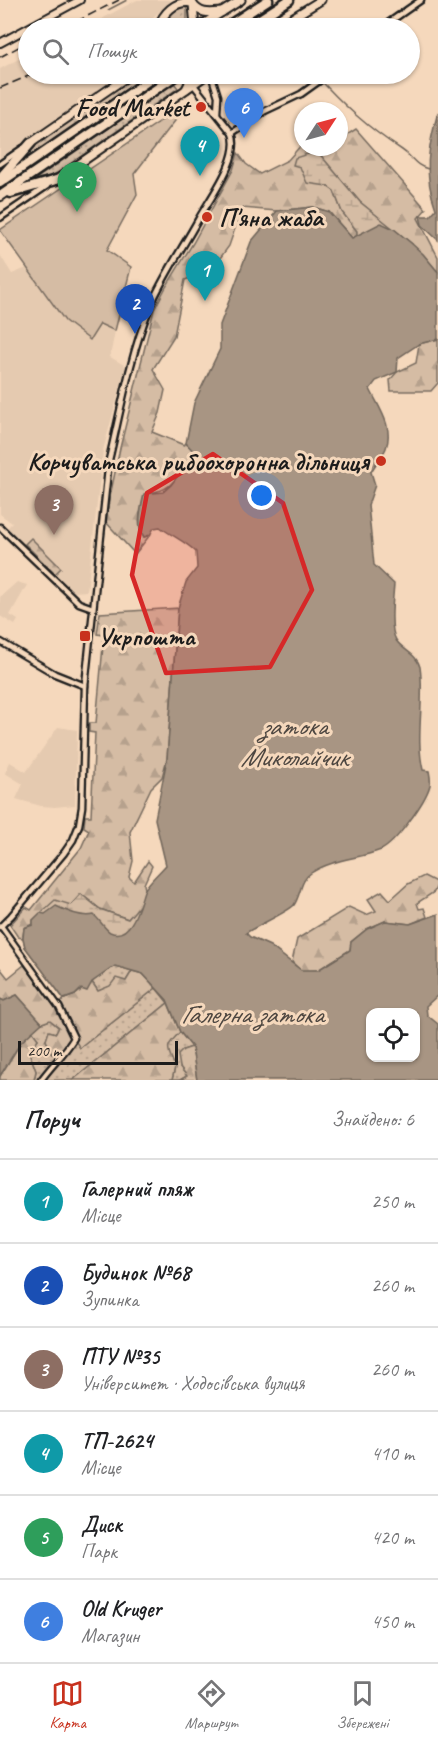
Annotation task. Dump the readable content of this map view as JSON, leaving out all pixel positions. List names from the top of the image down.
{
  "water": ["затока Миколайчик", "Галерна затока"],
  "places": {
    "other": ["Food Market", "П'яна жаба", "Корчуватська рибоохоронна дільниця"],
    "transit": ["Укрпошта"]
  },
  "scale_bar": "200 m",
  "north": "top right",
  "page": {
    "search": "Пошук",
    "pins": [
      "6",
      "4",
      "5",
      "1",
      "2",
      "3"
    ],
    "scale": "200 m",
    "heading": ["Поруч", "Знайдено: 6"],
    "list": [
      {
        "mark": "1",
        "name": "Галерний пляж",
        "note": "Місце",
        "value": "250 m"
      },
      {
        "mark": "2",
        "name": "Будинок №68",
        "note": "Зупинка",
        "value": "260 m"
      },
      {
        "mark": "3",
        "name": "ПТУ №35",
        "note": "Університет · Ходосівська вулиця",
        "value": "260 m"
      },
      {
        "mark": "4",
        "name": "ТП-2624",
        "note": "Місце",
        "value": "410 m"
      },
      {
        "mark": "5",
        "name": "Диск",
        "note": "Парк",
        "value": "420 m"
      },
      {
        "mark": "6",
        "name": "Old Kruger",
        "note": "Магазин",
        "value": "450 m"
      }
    ],
    "nav": ["Карта", "Маршрут", "Збережені"]
  }
}
